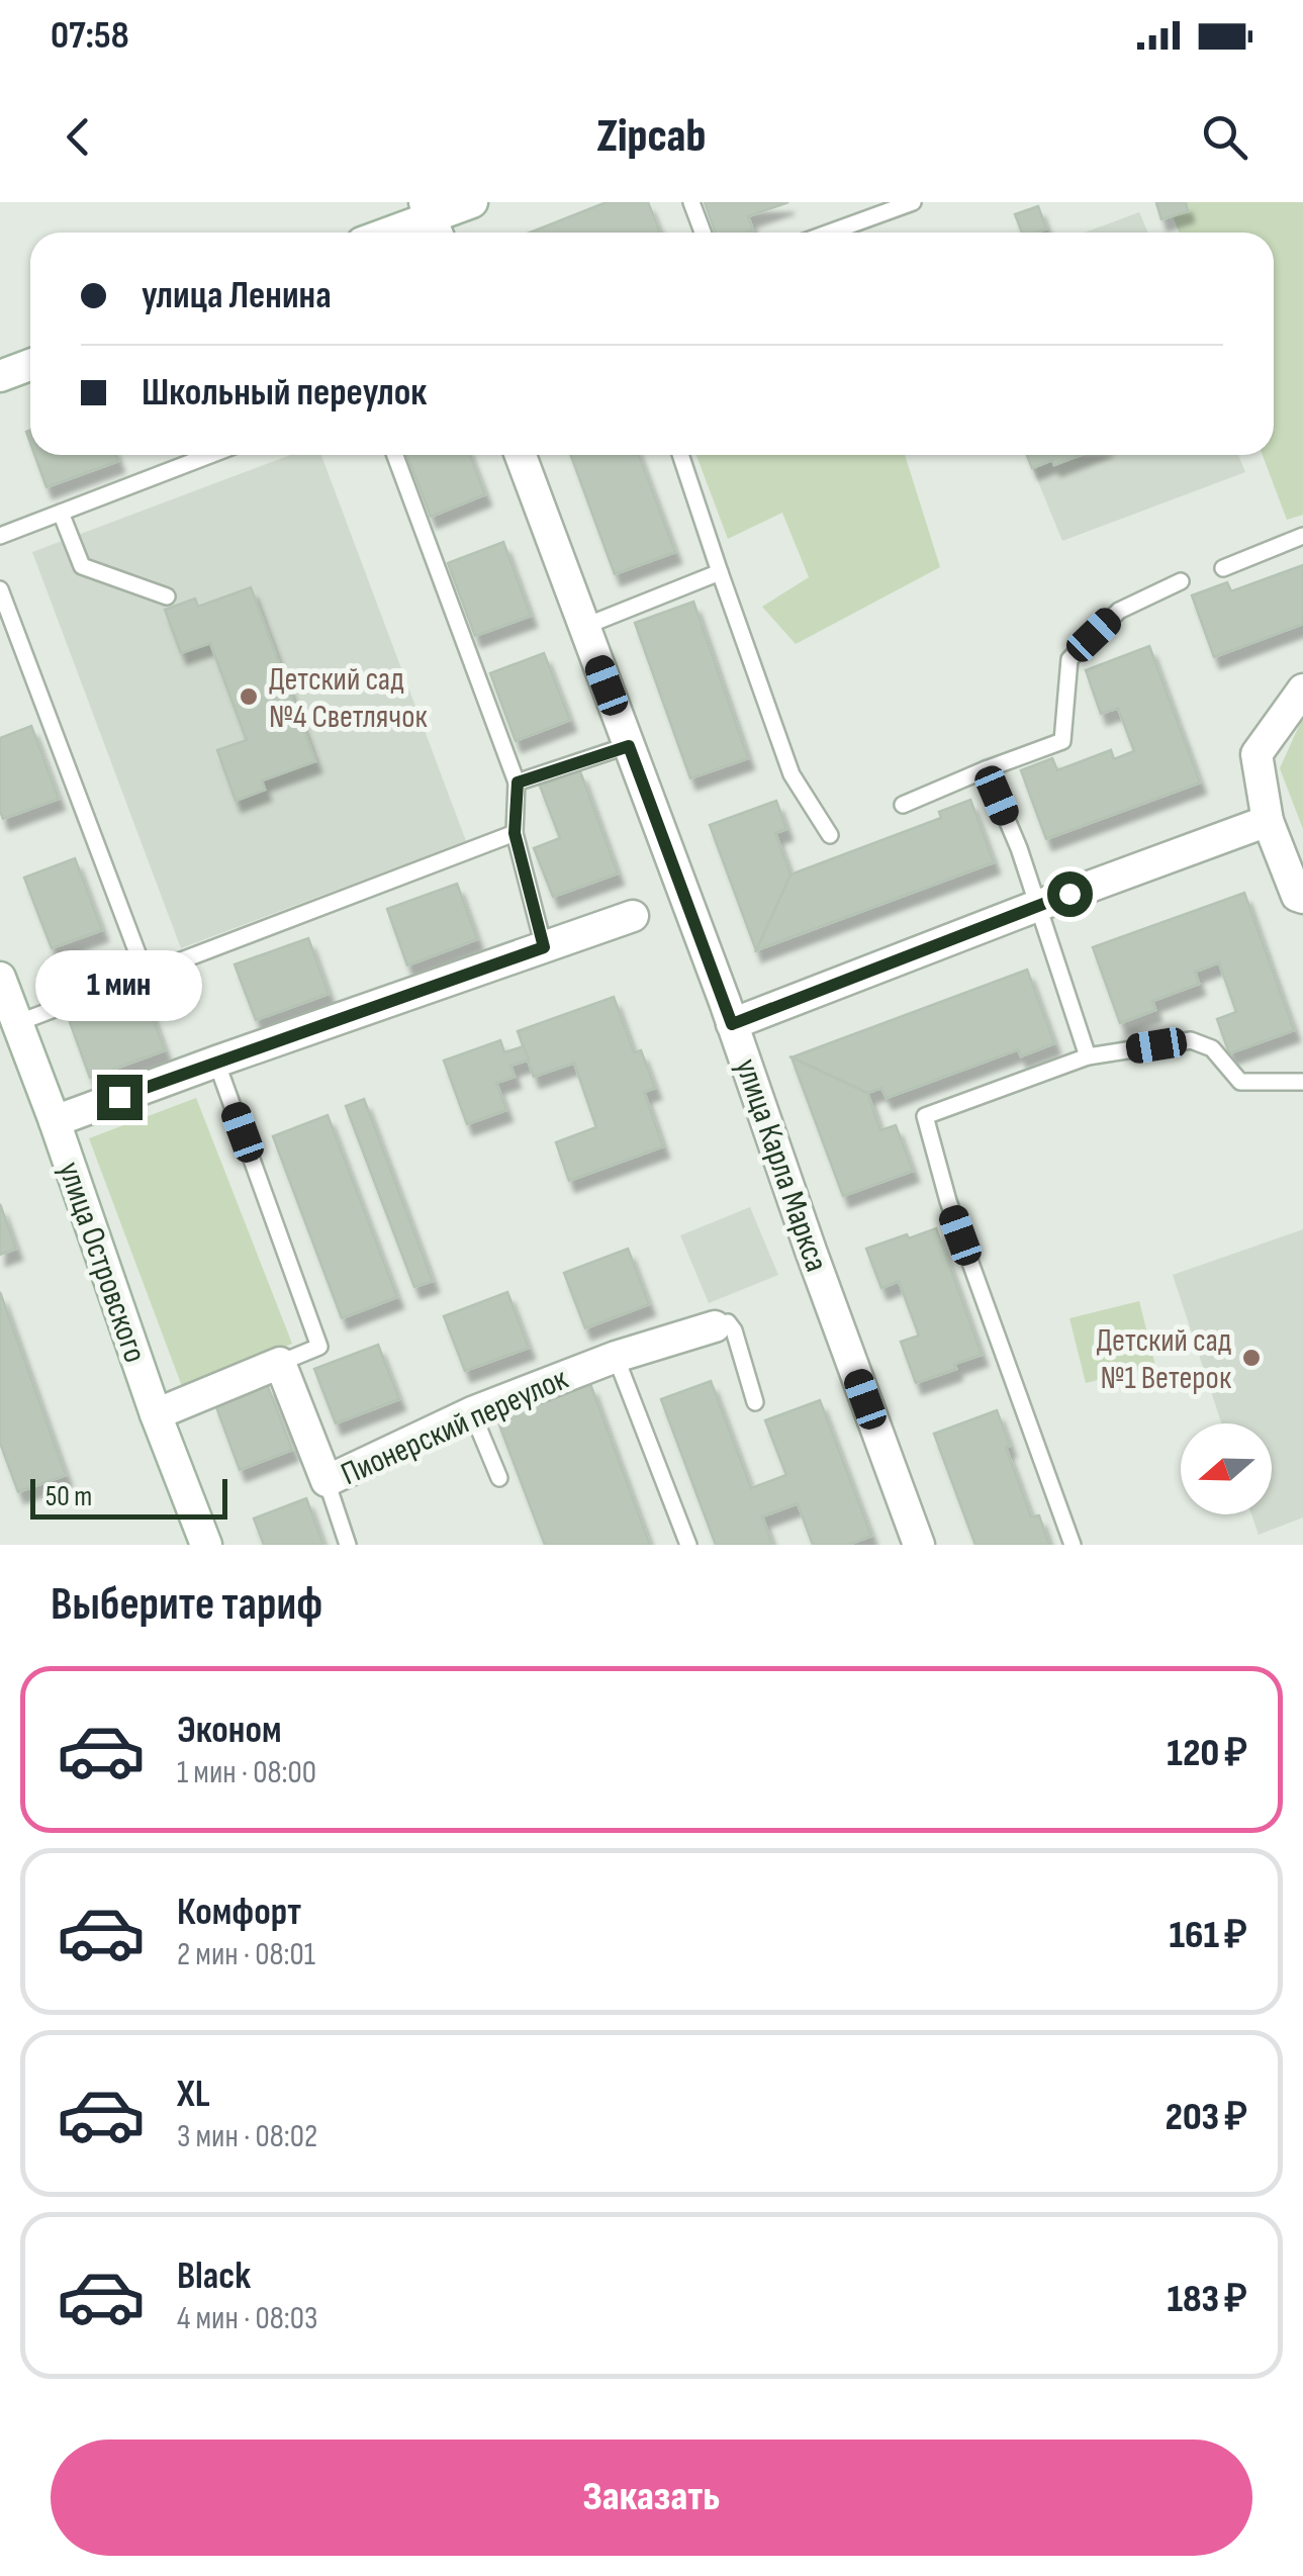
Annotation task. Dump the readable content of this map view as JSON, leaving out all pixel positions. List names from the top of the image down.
{
  "streets": {
    "street": ["улица Карла Маркса", "улица Островского", "Пионерский переулок"]
  },
  "places": ["Детский сад №4 Светлячок", "Детский сад №1 Ветерок"],
  "scale_bar": "50 m",
  "north": "left",
  "page": {
    "status": "07:58",
    "header": "Zipcab",
    "banner": ["улица Ленина", "Школьный переулок"],
    "bubble": "1 мин",
    "scale": "50 m",
    "heading": "Выберите тариф",
    "list": [
      {
        "name": "Эконом",
        "note": "1 мин · 08:00",
        "value": "120 ₽"
      },
      {
        "name": "Комфорт",
        "note": "2 мин · 08:01",
        "value": "161 ₽"
      },
      {
        "name": "XL",
        "note": "3 мин · 08:02",
        "value": "203 ₽"
      },
      {
        "name": "Black",
        "note": "4 мин · 08:03",
        "value": "183 ₽"
      }
    ],
    "buttons": "Заказать"
  }
}
